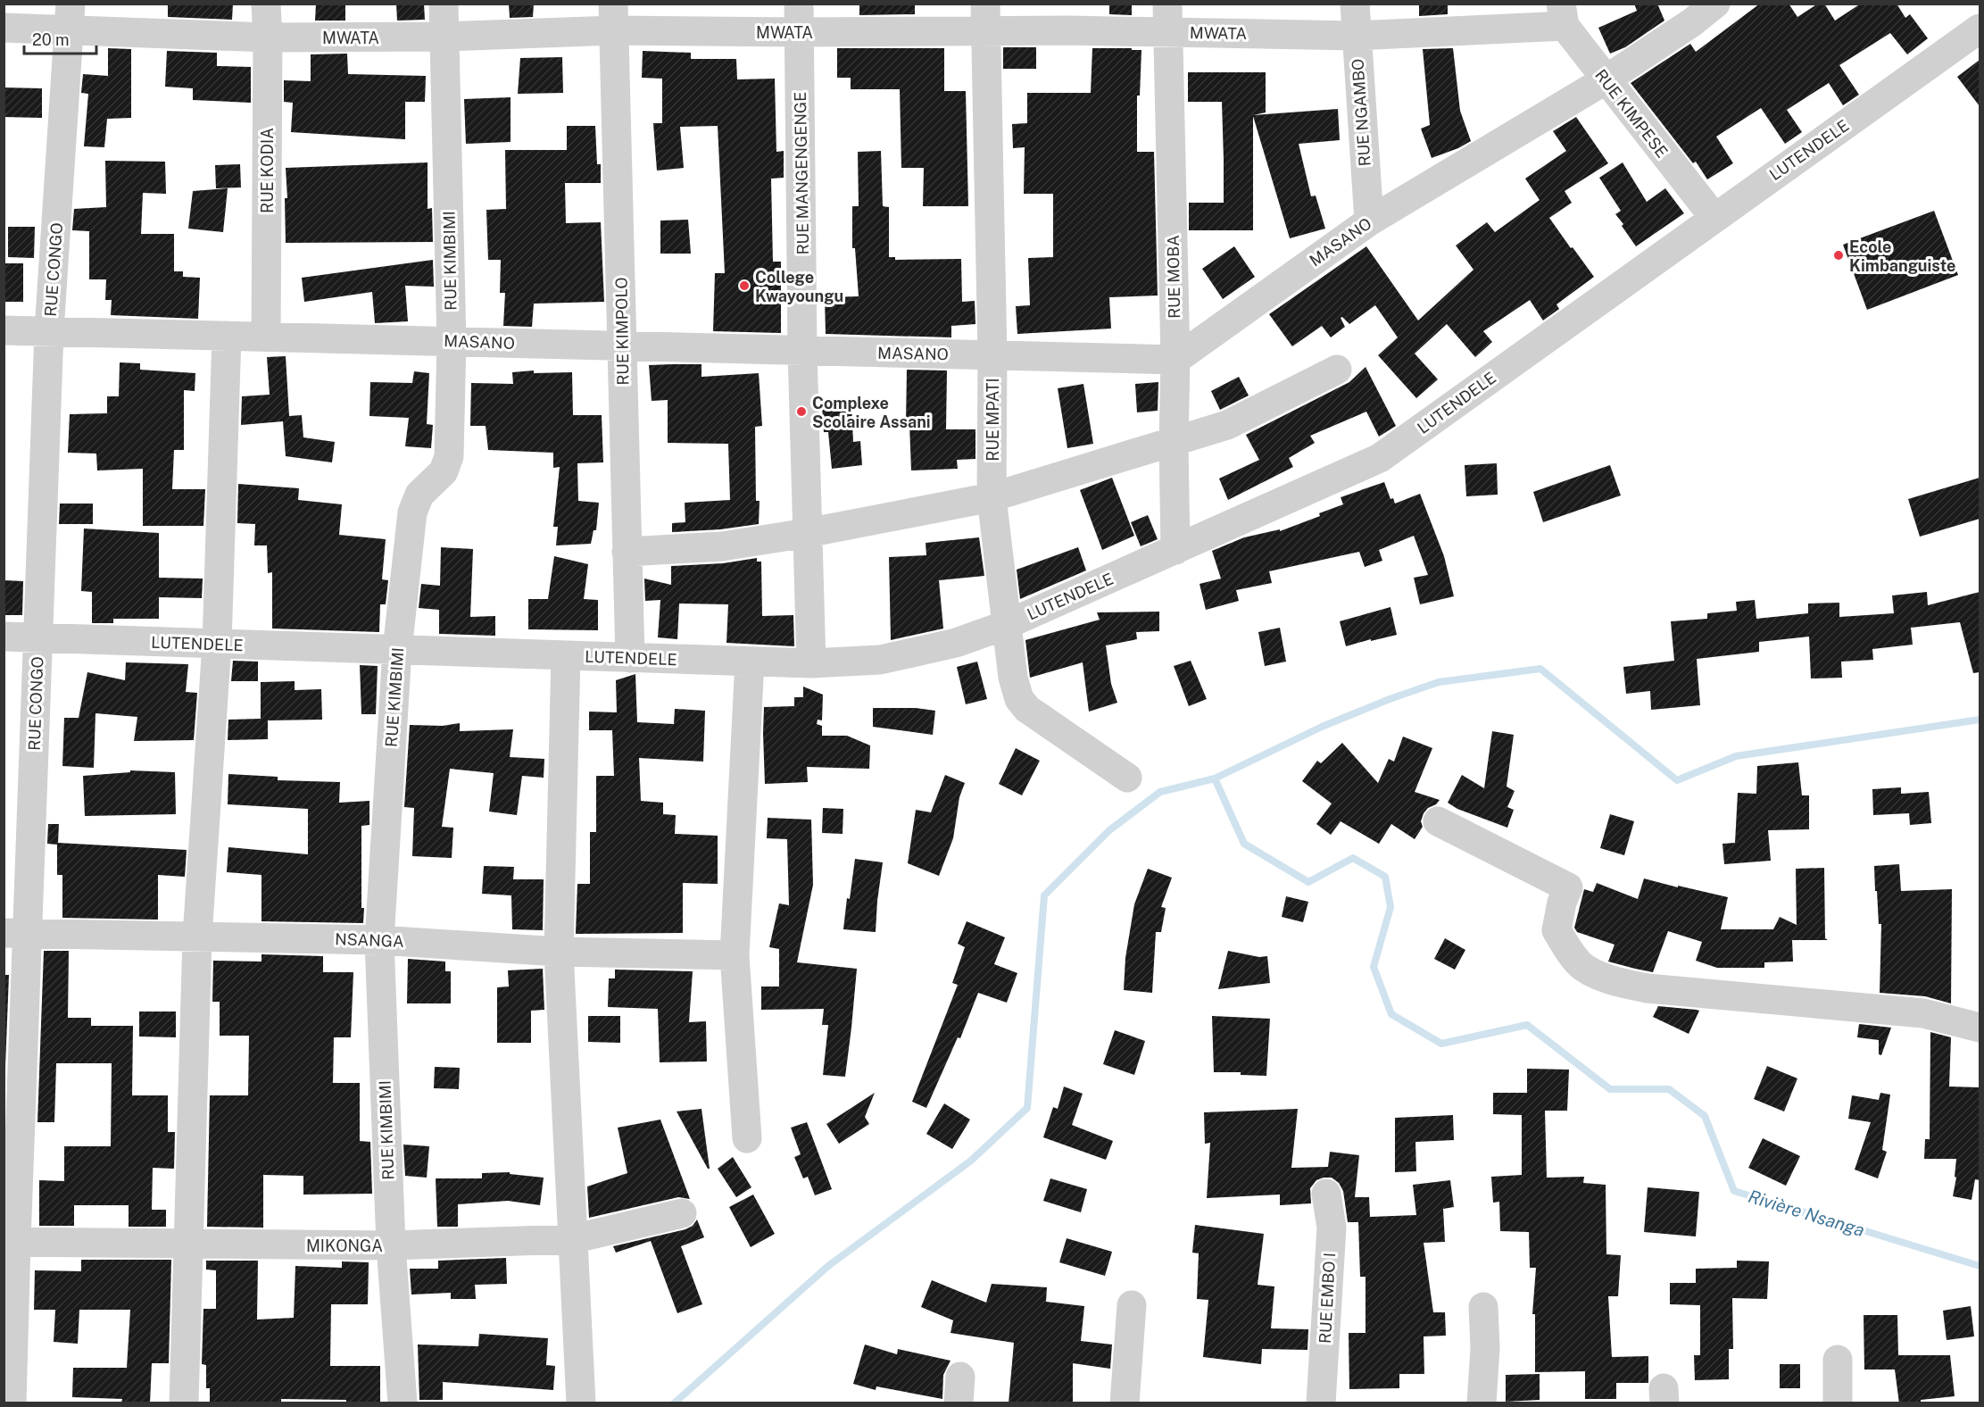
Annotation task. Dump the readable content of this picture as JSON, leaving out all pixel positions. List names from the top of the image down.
{
  "streets": {
    "street": [
      "MWATA",
      "RUE NGAMBO",
      "RUE KIMPESE",
      "LUTENDELE",
      "RUE KODIA",
      "RUE MANGENGENGE",
      "MASANO",
      "RUE KIMBIMI",
      "RUE CONGO",
      "RUE MOBA",
      "RUE KIMPOLO",
      "RUE MPATI",
      "NSANGA",
      "MIKONGA",
      "RUE EMBO I"
    ]
  },
  "crossings": [
    ["MWATA", "RUE NGAMBO"],
    ["MWATA", "RUE KIMPESE"],
    ["MWATA", "RUE KODIA"],
    ["MWATA", "RUE MANGENGENGE"],
    ["MWATA", "RUE KIMBIMI"],
    ["MWATA", "RUE CONGO"],
    ["MWATA", "RUE MOBA"],
    ["MWATA", "RUE KIMPOLO"],
    ["MWATA", "RUE MPATI"],
    ["RUE NGAMBO", "MASANO"],
    ["RUE KIMPESE", "LUTENDELE"],
    ["RUE KIMPESE", "MASANO"],
    ["LUTENDELE", "RUE MANGENGENGE"],
    ["LUTENDELE", "RUE KIMBIMI"],
    ["LUTENDELE", "RUE CONGO"],
    ["LUTENDELE", "RUE MOBA"],
    ["LUTENDELE", "RUE KIMPOLO"],
    ["LUTENDELE", "RUE MPATI"],
    ["RUE KODIA", "MASANO"],
    ["RUE MANGENGENGE", "MASANO"],
    ["MASANO", "RUE KIMBIMI"],
    ["MASANO", "RUE CONGO"],
    ["MASANO", "RUE MOBA"],
    ["MASANO", "RUE KIMPOLO"],
    ["MASANO", "RUE MPATI"],
    ["RUE KIMBIMI", "NSANGA"],
    ["RUE KIMBIMI", "MIKONGA"],
    ["RUE CONGO", "NSANGA"],
    ["RUE CONGO", "MIKONGA"]
  ],
  "water": ["Rivière Nsanga"],
  "places": ["Ecole Kimbanguiste", "College Kwayoungu", "Complexe Scolaire Assani"],
  "scale_bar": "20 m"
}
